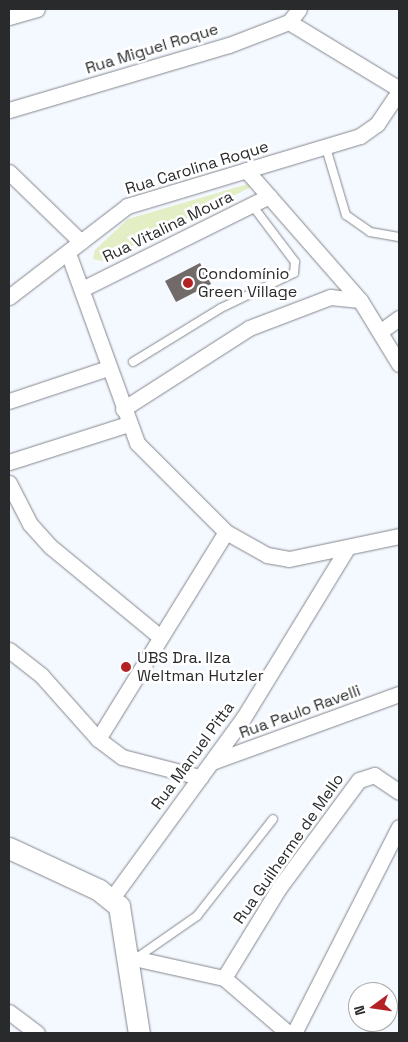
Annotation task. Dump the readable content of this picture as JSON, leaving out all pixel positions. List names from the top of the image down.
{
  "streets": {
    "street": [
      "Rua Miguel Roque",
      "Rua Carolina Roque",
      "Rua Vitalina Moura",
      "Rua Paulo Ravelli",
      "Rua Manuel Pitta",
      "Rua Guilherme de Mello"
    ]
  },
  "crossings": [
    ["Rua Paulo Ravelli", "Rua Manuel Pitta"]
  ],
  "places": ["Condomínio Green Village", "UBS Dra. Ilza Weltman Hutzler"],
  "north": "left"
}
